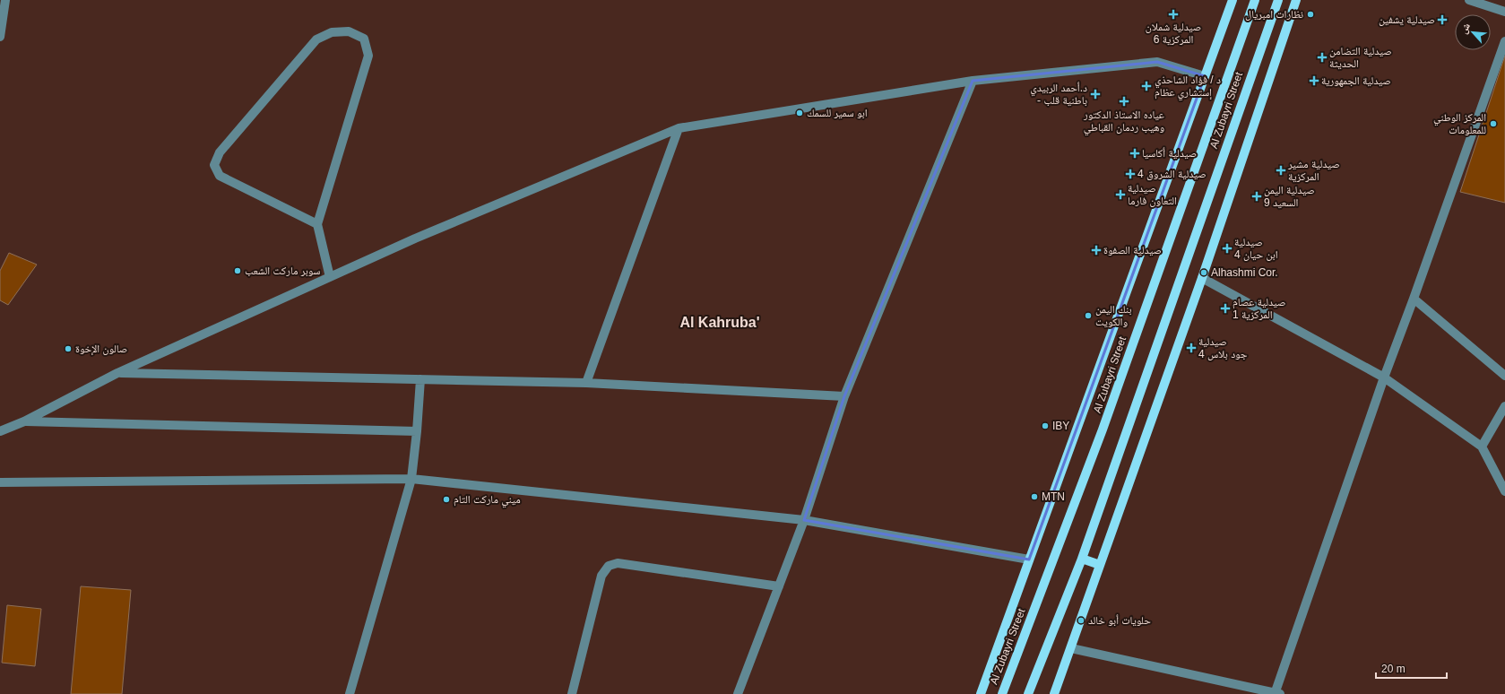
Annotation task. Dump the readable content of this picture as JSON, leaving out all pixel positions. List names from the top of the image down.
{
  "streets": {
    "main road": ["Al Zubayri Street"]
  },
  "districts": ["Al Kahruba'"],
  "places": {
    "health": [
      "صيدلية شملان المركزية 6",
      "صيدلية يشفين",
      "صيدلية التضامن الحديثة",
      "صيدلية الجمهورية",
      "د / فؤاد الشاحذي إستشاري عظام",
      "د.أحمد الربيدي - باطنية قلب",
      "عياده الاستاذ الدكتور وهيب ردمان القباطي",
      "صيدلية أكاسيا",
      "صيدلية مشير المركزية",
      "صيدلية الشروق 4",
      "صيدلية التعاون فارما",
      "صيدلية اليمن السعيد 9",
      "صيدلية ابن حيان 4",
      "صيدلية الصفوة",
      "صيدلية عصام المركزية 1",
      "صيدلية جود بلاس 4"
    ],
    "other": [
      "نظارات امبريال",
      "ابو سمير للسمك",
      "المركز الوطني للمعلومات",
      "سوبر ماركت الشعب",
      "Alhashmi Cor.",
      "بنك اليمن والكويت",
      "صالون الإخوة",
      "IBY",
      "MTN",
      "ميني ماركت التام",
      "حلويات أبو خالد"
    ]
  },
  "scale_bar": "20 m",
  "north": "top left"
}
